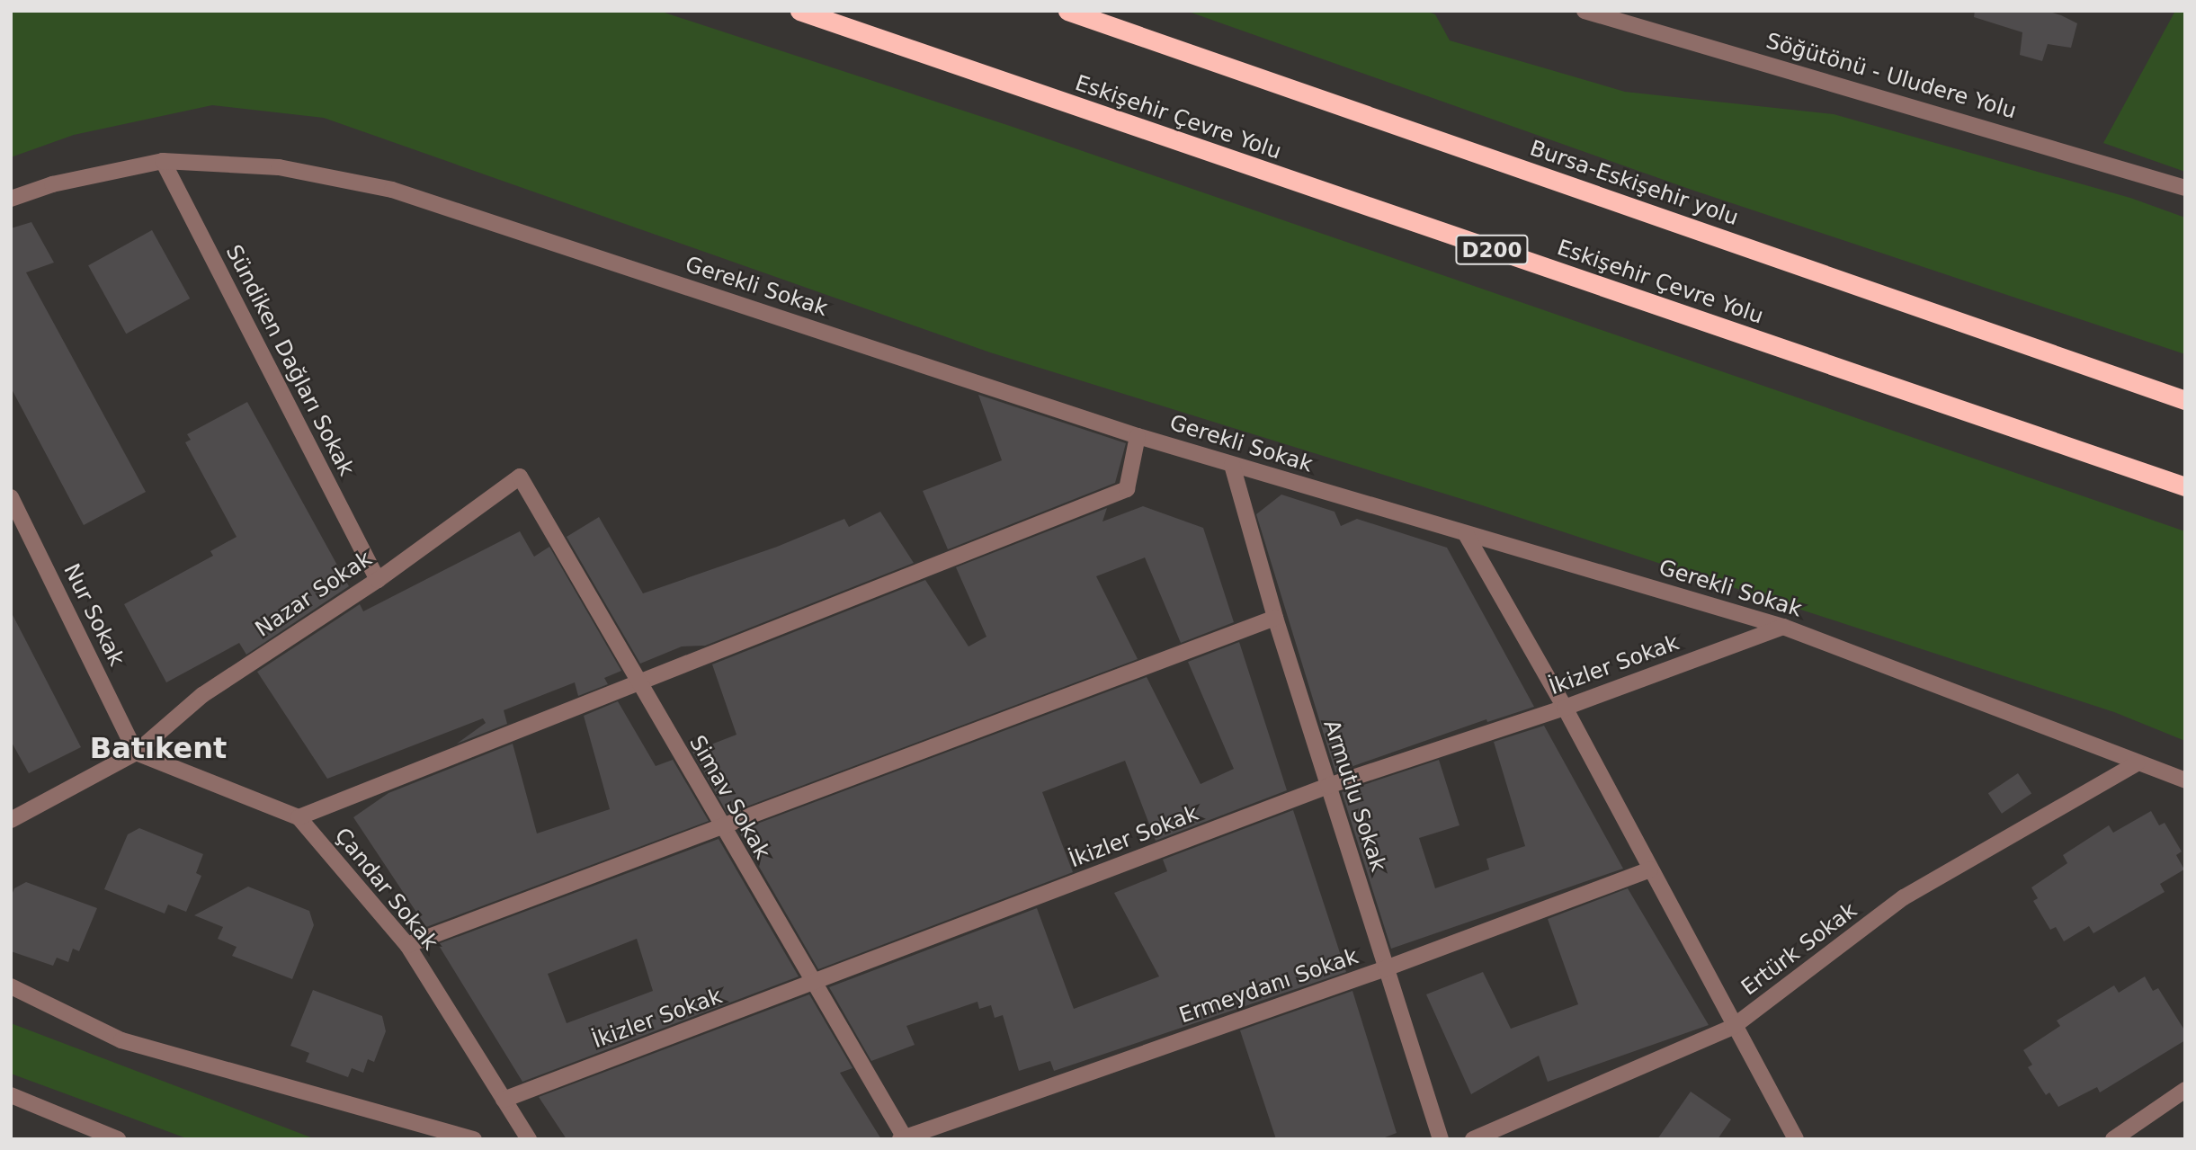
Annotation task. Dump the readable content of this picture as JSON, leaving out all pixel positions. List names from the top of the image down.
{
  "streets": {
    "highway": ["Eskişehir Çevre Yolu", "Bursa-Eskişehir yolu", "D200"],
    "street": [
      "Söğütönü - Uludere Yolu",
      "Gerekli Sokak",
      "Sündiken Dağları Sokak",
      "Nazar Sokak",
      "Nur Sokak",
      "İkizler Sokak",
      "Armutlu Sokak",
      "Simav Sokak",
      "Çandar Sokak",
      "Ertürk Sokak",
      "Ermeydanı Sokak"
    ]
  },
  "crossings": [
    ["Gerekli Sokak", "Sündiken Dağları Sokak"],
    ["Gerekli Sokak", "İkizler Sokak"],
    ["Gerekli Sokak", "Armutlu Sokak"],
    ["Gerekli Sokak", "Ertürk Sokak"],
    ["Sündiken Dağları Sokak", "Nazar Sokak"],
    ["Nazar Sokak", "Nur Sokak"],
    ["Nazar Sokak", "Simav Sokak"],
    ["Nazar Sokak", "Çandar Sokak"],
    ["Nur Sokak", "Çandar Sokak"],
    ["İkizler Sokak", "Armutlu Sokak"],
    ["İkizler Sokak", "Simav Sokak"],
    ["İkizler Sokak", "Çandar Sokak"],
    ["Armutlu Sokak", "Ermeydanı Sokak"],
    ["Simav Sokak", "Ermeydanı Sokak"]
  ],
  "districts": ["Batıkent"]
}
